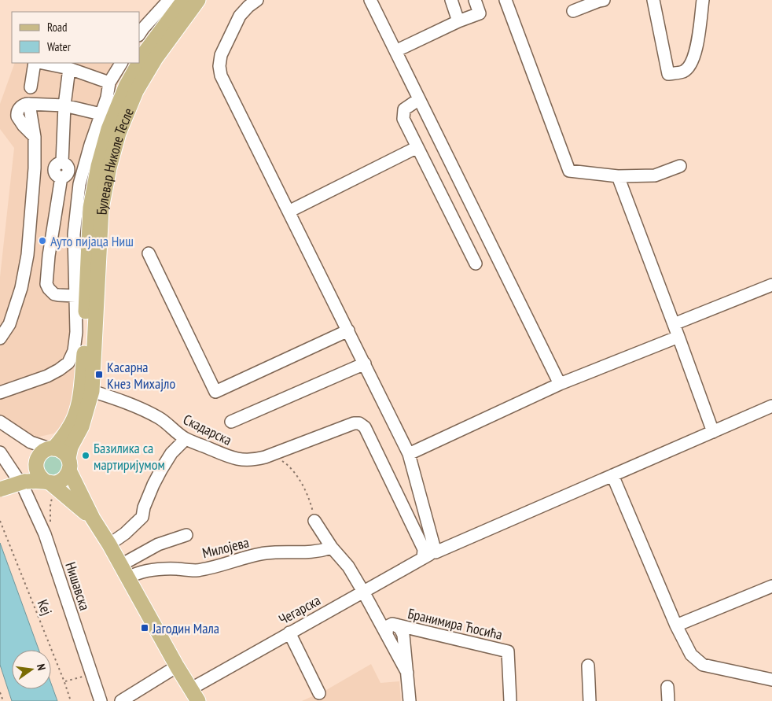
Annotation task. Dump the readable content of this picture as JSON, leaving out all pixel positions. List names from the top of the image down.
{
  "streets": {
    "main road": ["Булевар Николе Тесле"],
    "street": [
      "Скадарска",
      "Милојева",
      "Нишавска",
      "Чегарска",
      "Бранимира Ћосића"
    ],
    "path": ["Кеј"]
  },
  "crossings": [
    ["Булевар Николе Тесле", "Скадарска"],
    ["Булевар Николе Тесле", "Нишавска"],
    ["Скадарска", "Чегарска"]
  ],
  "places": {
    "other": ["Ауто пијаца Ниш", "Базилика са мартиријумом"],
    "transit": ["Касарна Кнез Михајло", "Јагодин Мала"]
  },
  "legend": ["Road", "Water"],
  "north": "right"
}
